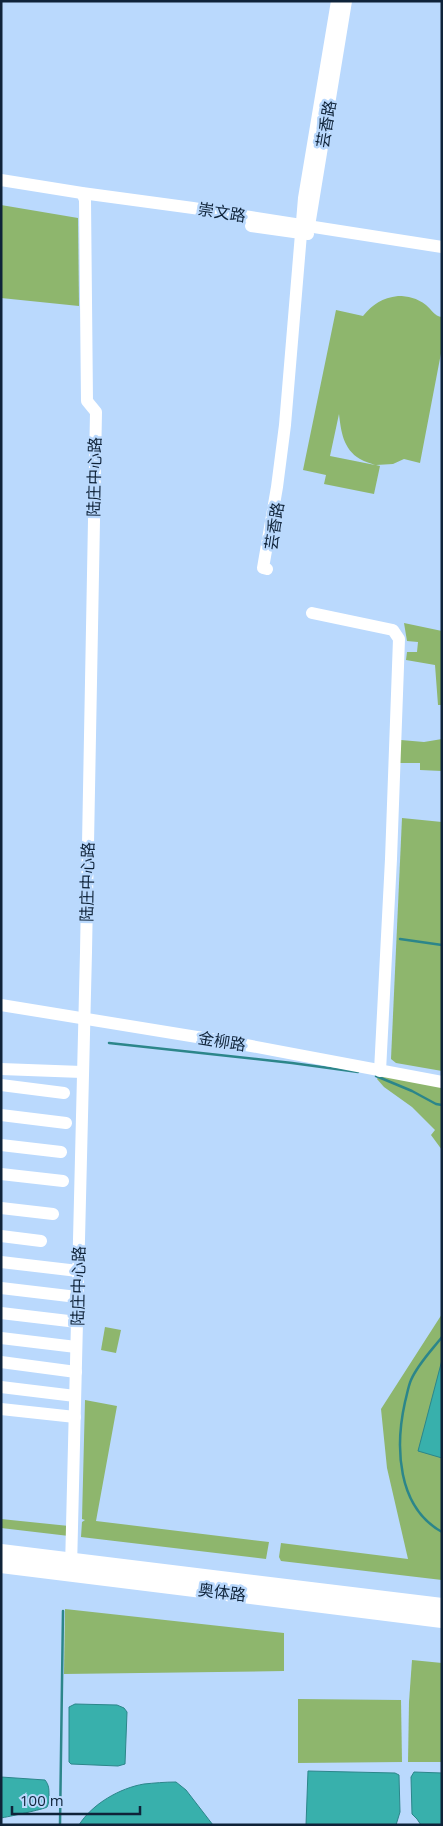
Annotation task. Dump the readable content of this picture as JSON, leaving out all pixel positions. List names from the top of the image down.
{
  "streets": {
    "main road": ["奥体路"],
    "street": [
      "芸香路",
      "崇文路",
      "陆庄中心路",
      "金柳路"
    ]
  },
  "crossings": [
    ["芸香路", "崇文路"],
    ["崇文路", "陆庄中心路"],
    ["陆庄中心路", "金柳路"],
    ["陆庄中心路", "奥体路"]
  ],
  "scale_bar": "100 m"
}
